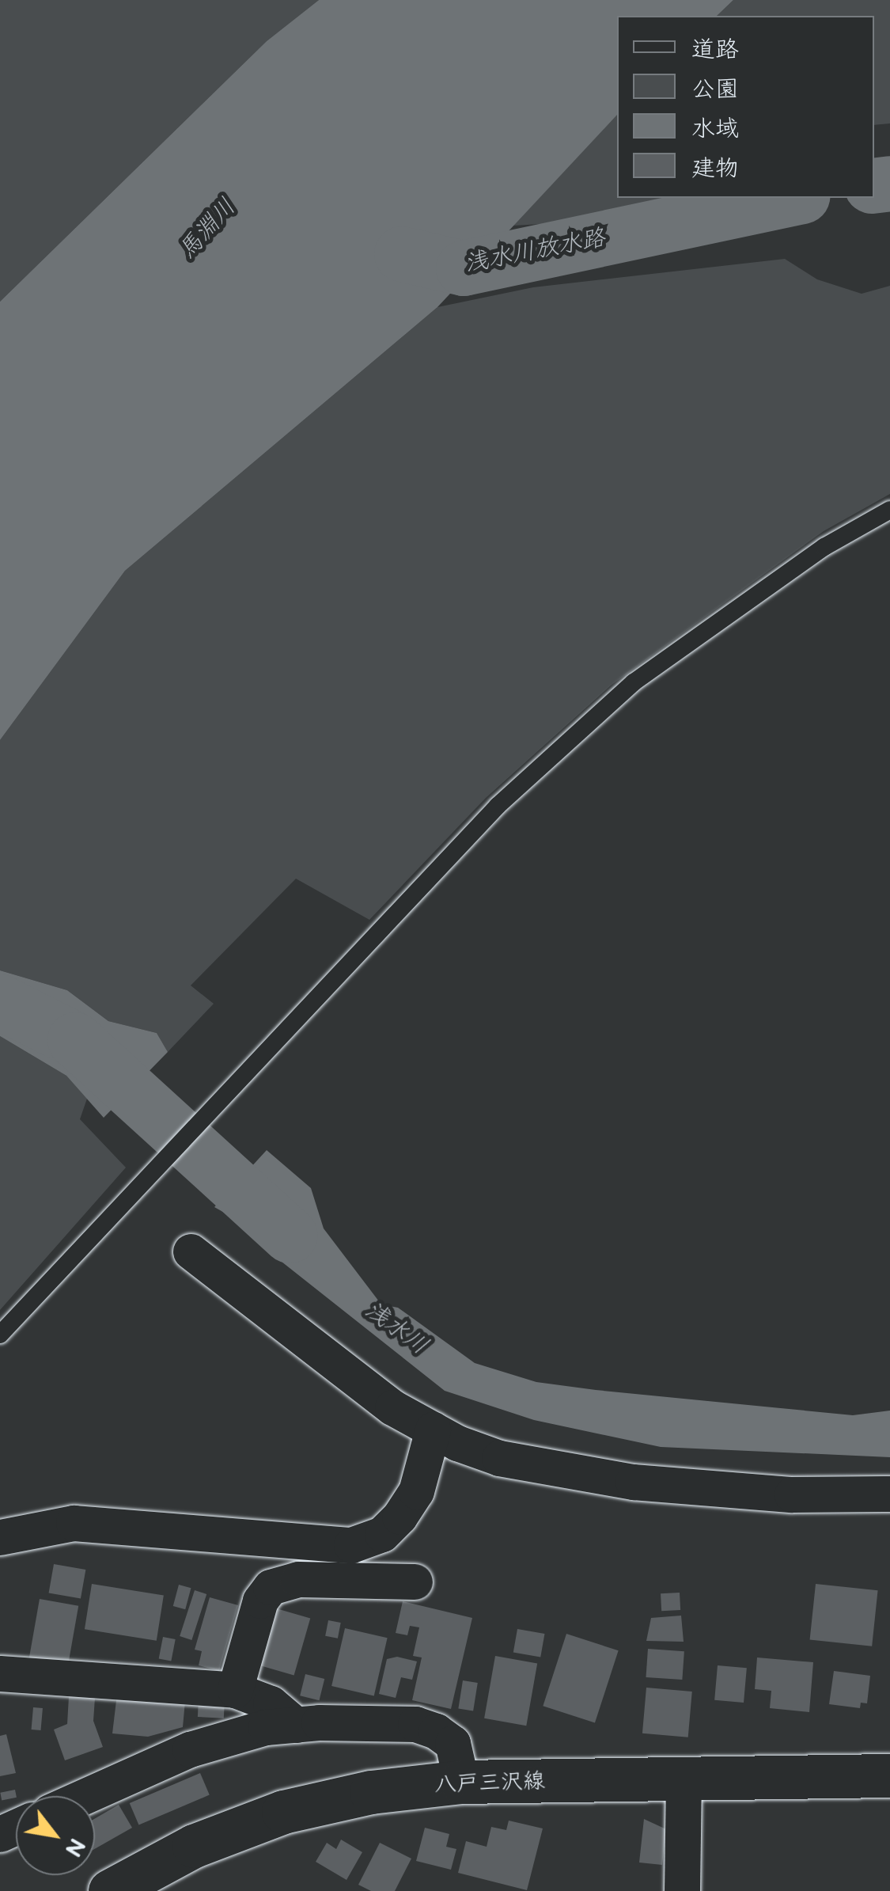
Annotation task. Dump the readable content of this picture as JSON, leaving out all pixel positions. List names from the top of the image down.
{
  "streets": {
    "main road": ["八戸三沢線"]
  },
  "water": ["馬淵川", "浅水川放水路", "浅水川"],
  "legend": [
    "道路",
    "公園",
    "水域",
    "建物"
  ],
  "north": "bottom right"
}
